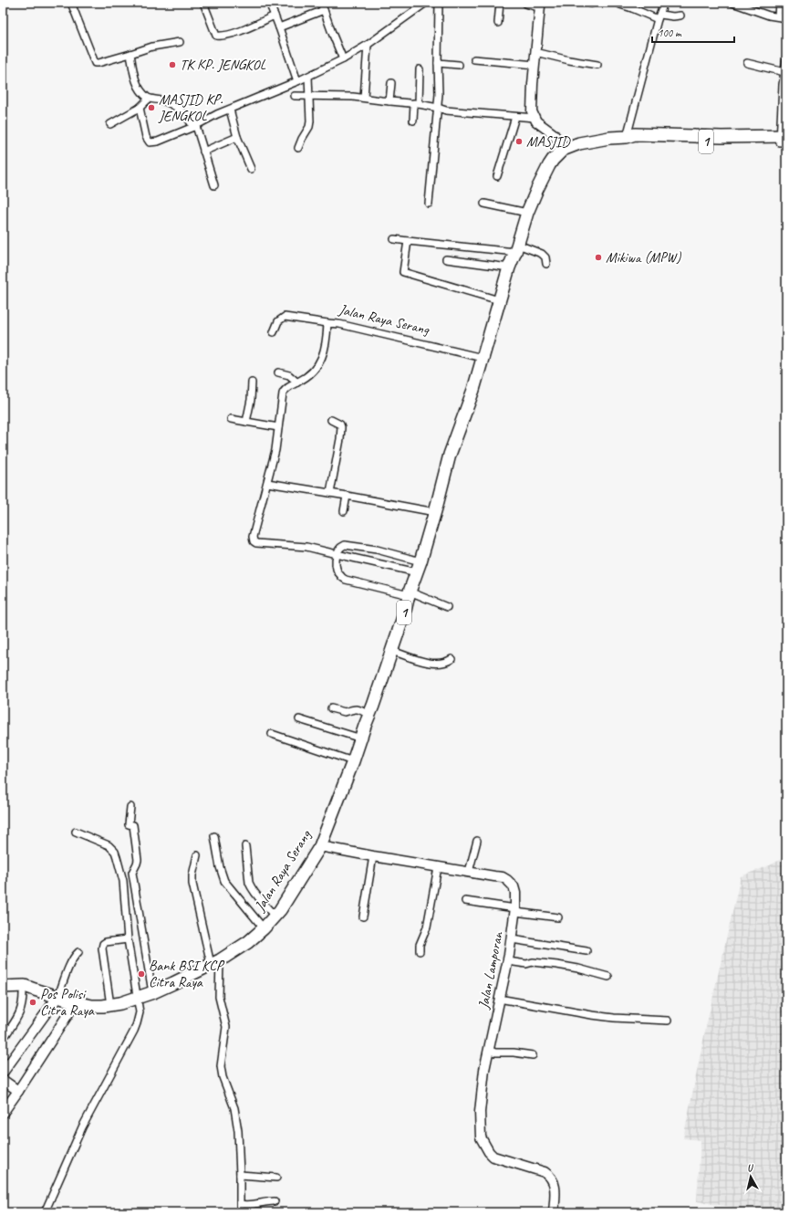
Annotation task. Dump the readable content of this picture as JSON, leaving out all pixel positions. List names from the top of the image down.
{
  "streets": {
    "highway": ["1", "Jalan Raya Serang"],
    "street": ["Jalan Lamporan"]
  },
  "crossings": [
    ["Jalan Raya Serang", "Jalan Lamporan"]
  ],
  "places": [
    "TK KP. JENGKOL",
    "MASJID KP. JENGKOL",
    "MASJID",
    "Mikiwa (MPW)",
    "Bank BSI KCP Citra Raya",
    "Pos Polisi Citra Raya"
  ],
  "scale_bar": "100 m",
  "north": "top"
}
